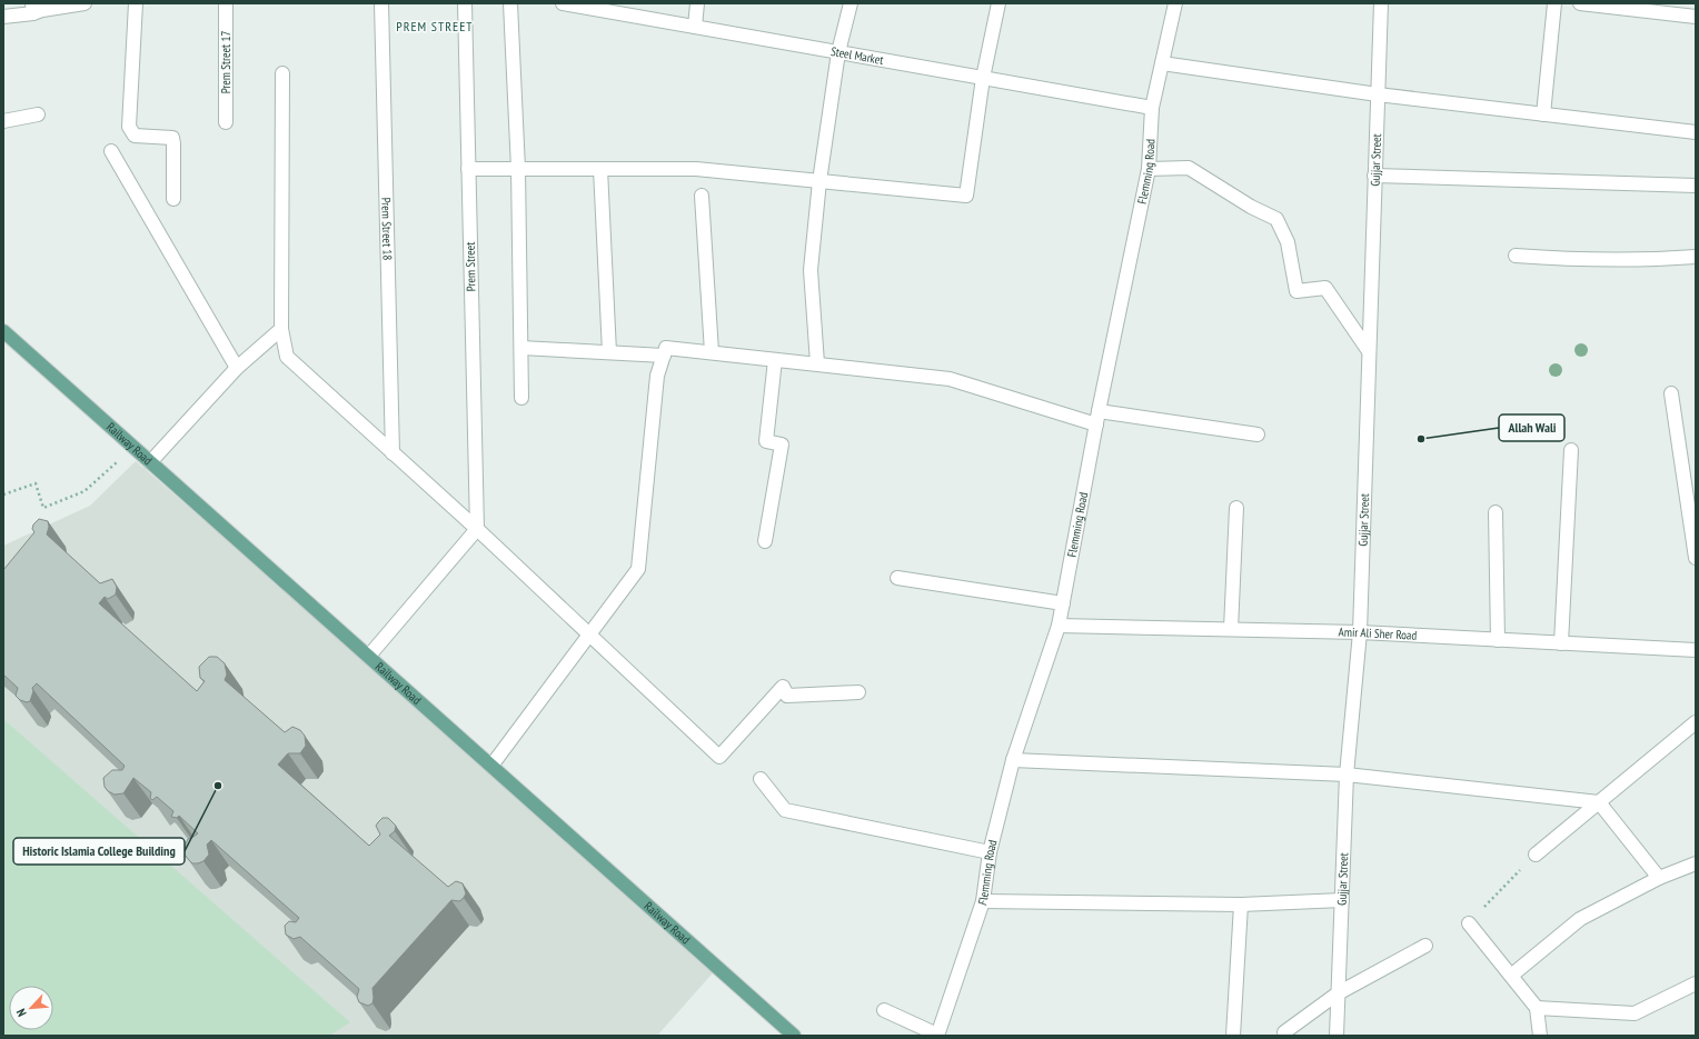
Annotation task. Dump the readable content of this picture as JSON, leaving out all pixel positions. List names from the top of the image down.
{
  "streets": {
    "main road": ["Railway Road"],
    "street": [
      "Steel Market",
      "Prem Street 17",
      "Gujjar Street",
      "Flemming Road",
      "Prem Street 18",
      "Prem Street",
      "Amir Ali Sher Road"
    ]
  },
  "crossings": [
    ["Steel Market", "Flemming Road"],
    ["Gujjar Street", "Amir Ali Sher Road"],
    ["Flemming Road", "Amir Ali Sher Road"]
  ],
  "districts": ["PREM STREET"],
  "places": ["Allah Wali", "Historic Islamia College Building"],
  "north": "bottom left"
}
